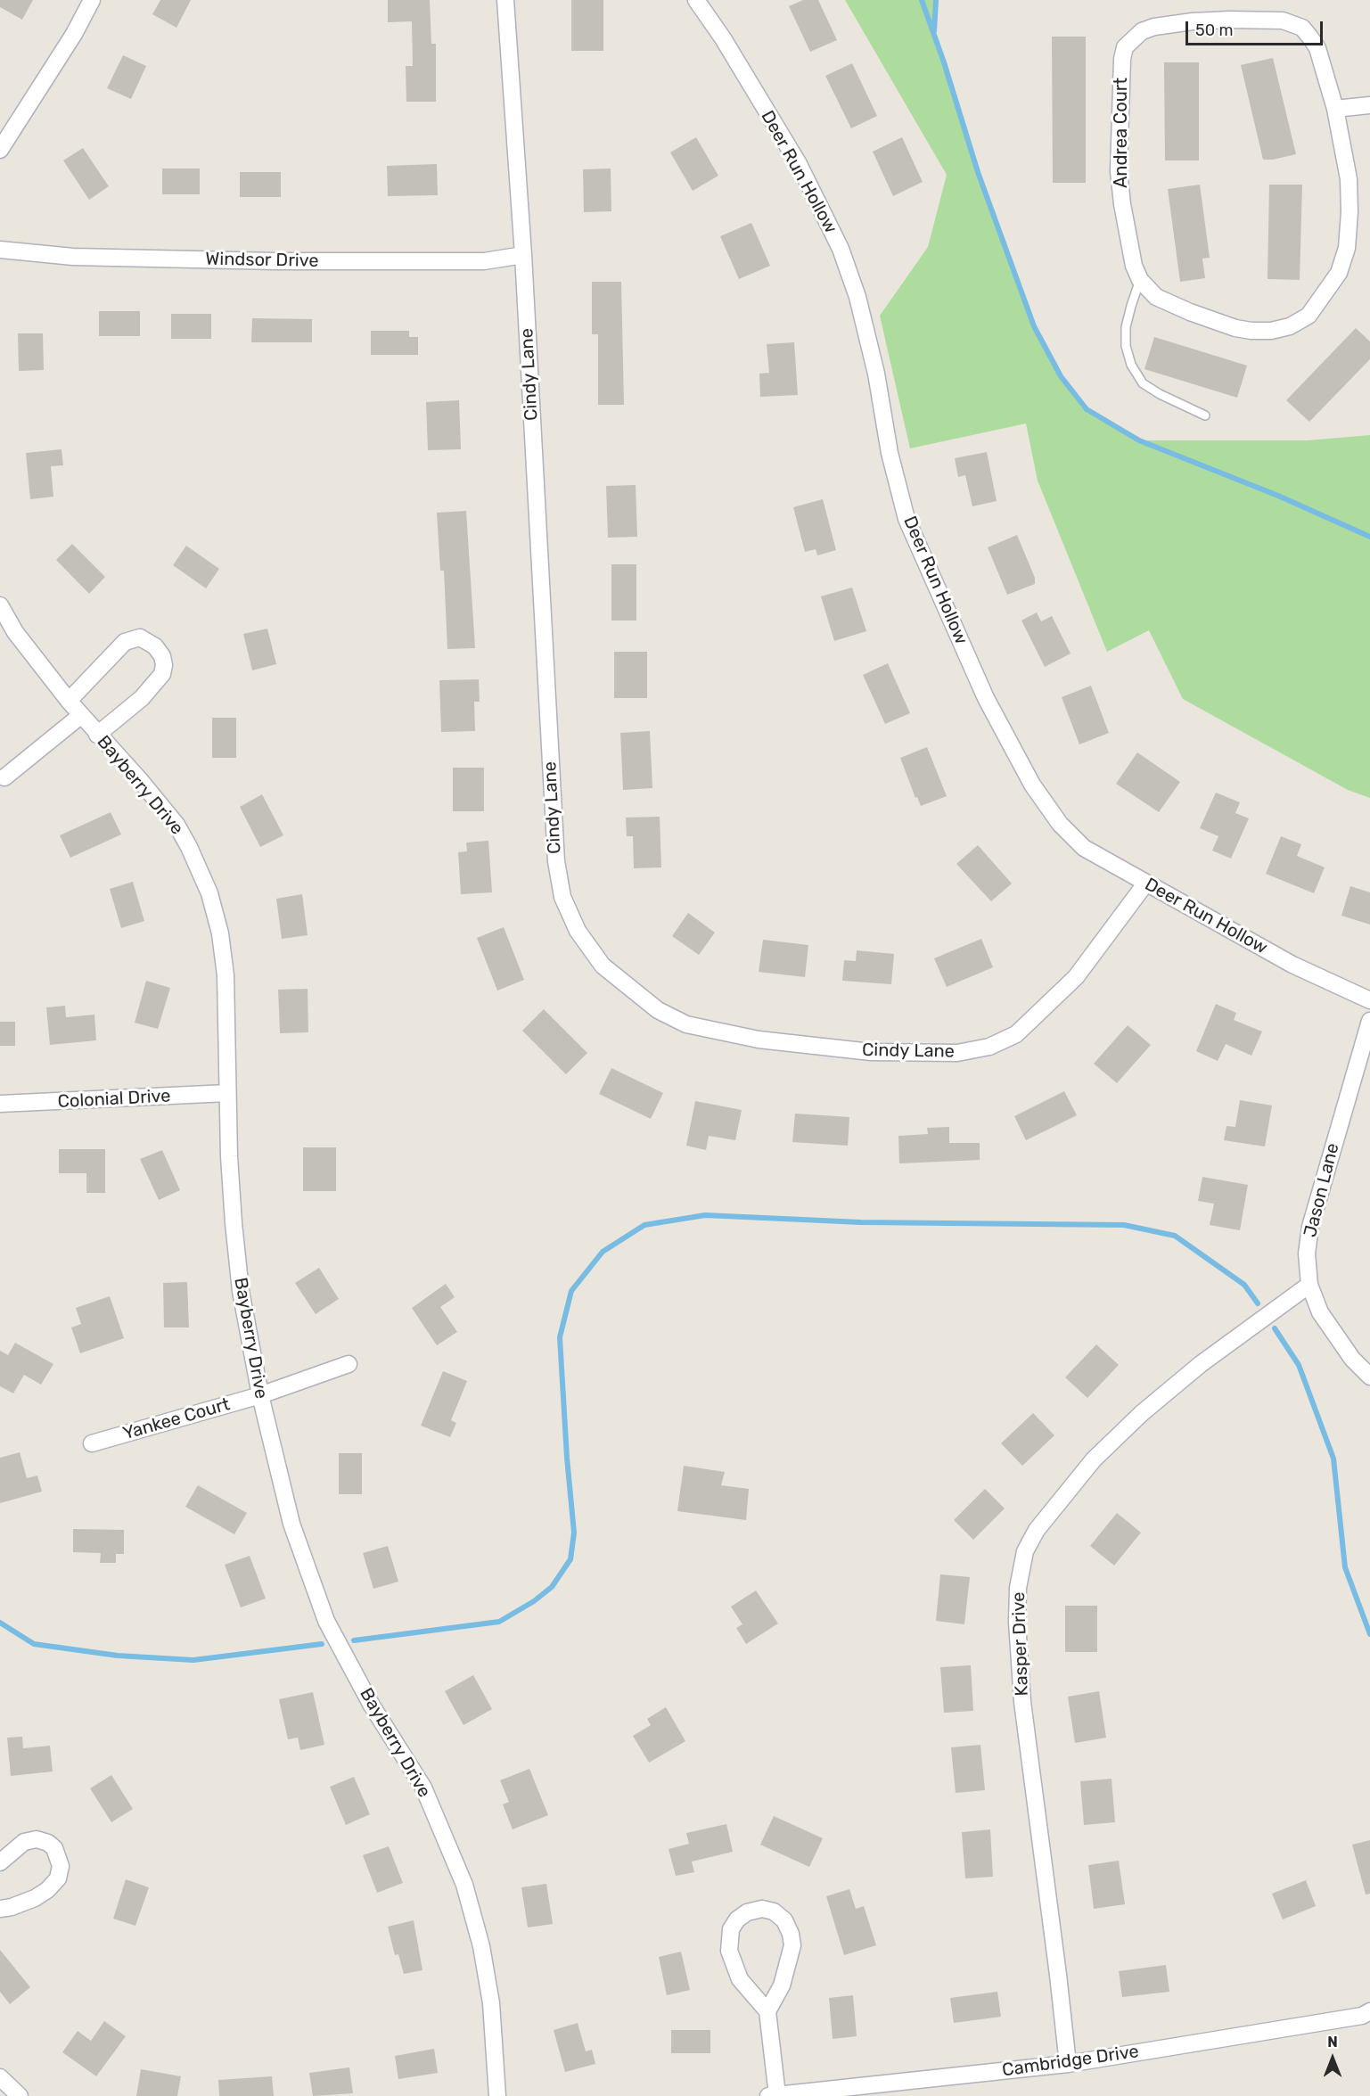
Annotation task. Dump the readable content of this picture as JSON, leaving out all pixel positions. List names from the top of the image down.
{
  "streets": {
    "street": [
      "Andrea Court",
      "Deer Run Hollow",
      "Windsor Drive",
      "Cindy Lane",
      "Bayberry Drive",
      "Colonial Drive",
      "Jason Lane",
      "Yankee Court",
      "Kasper Drive",
      "Cambridge Drive"
    ]
  },
  "crossings": [
    ["Deer Run Hollow", "Cindy Lane"],
    ["Windsor Drive", "Cindy Lane"],
    ["Bayberry Drive", "Colonial Drive"],
    ["Bayberry Drive", "Yankee Court"],
    ["Jason Lane", "Kasper Drive"],
    ["Kasper Drive", "Cambridge Drive"]
  ],
  "scale_bar": "50 m",
  "north": "top"
}
